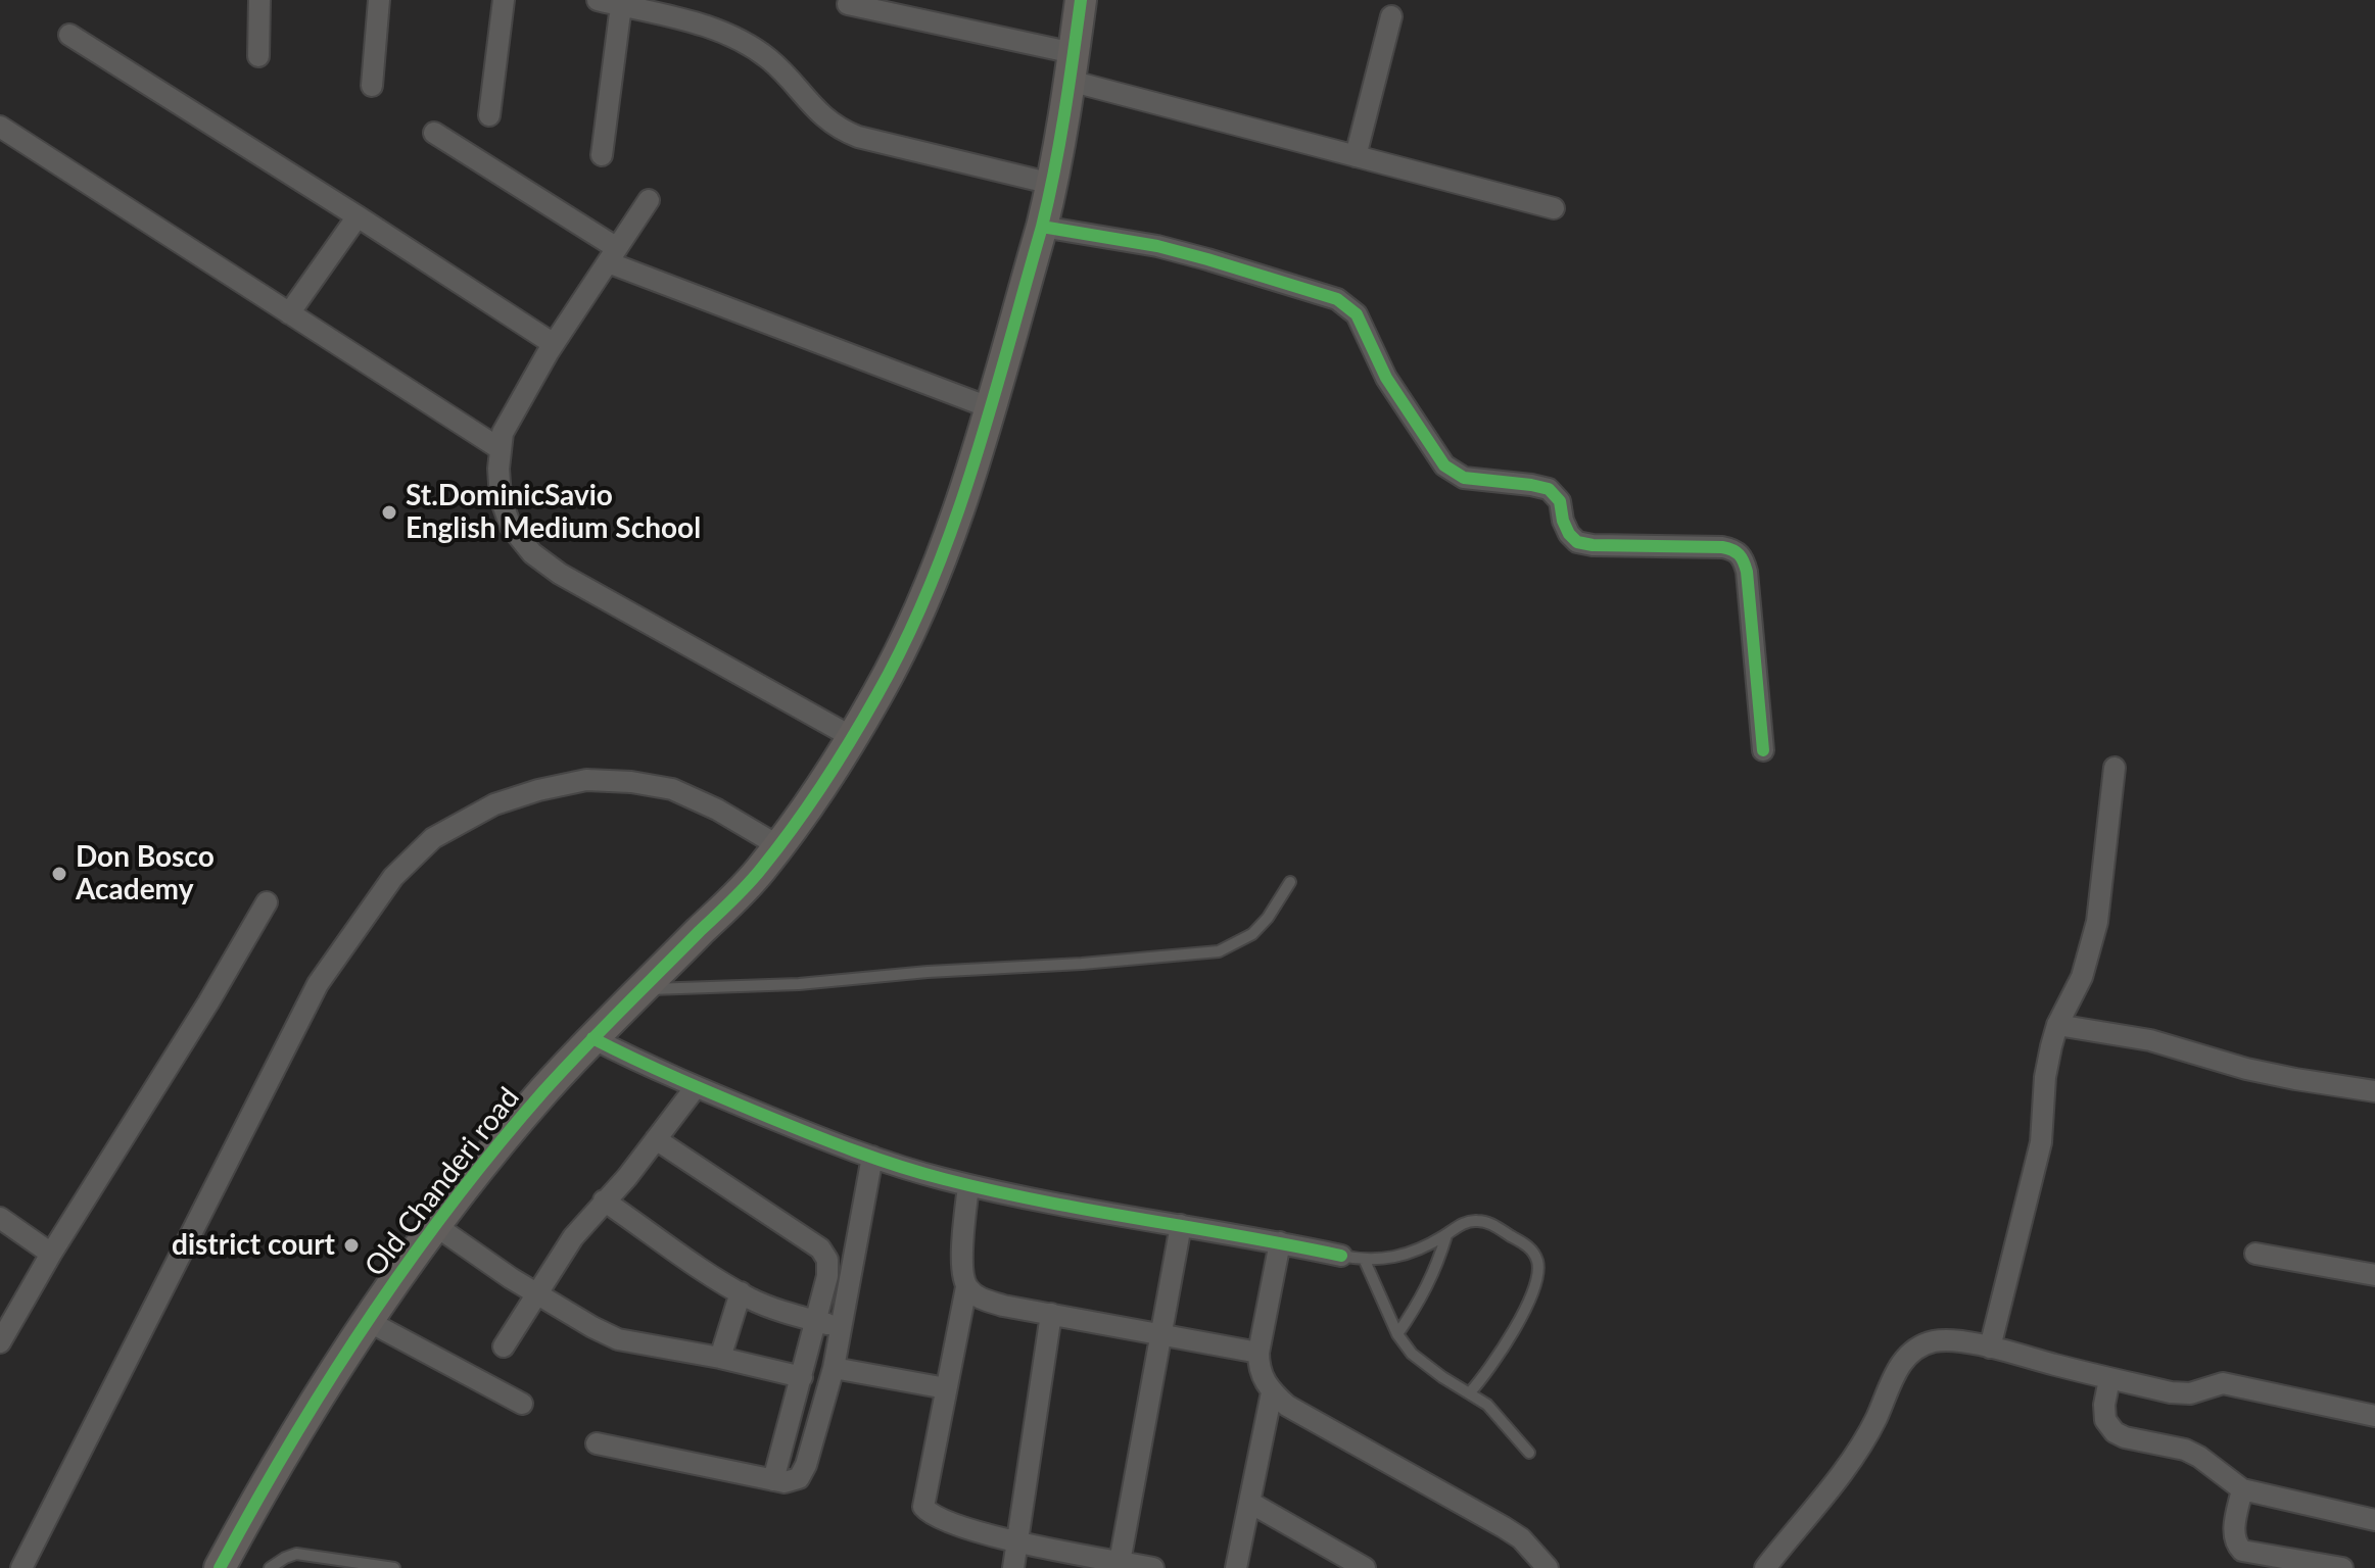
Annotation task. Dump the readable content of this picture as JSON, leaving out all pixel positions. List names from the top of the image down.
{
  "streets": {
    "street": ["Old Chanderi road"]
  },
  "places": ["St.DominicSavio English Medium School", "Don Bosco Academy", "district court"]
}
